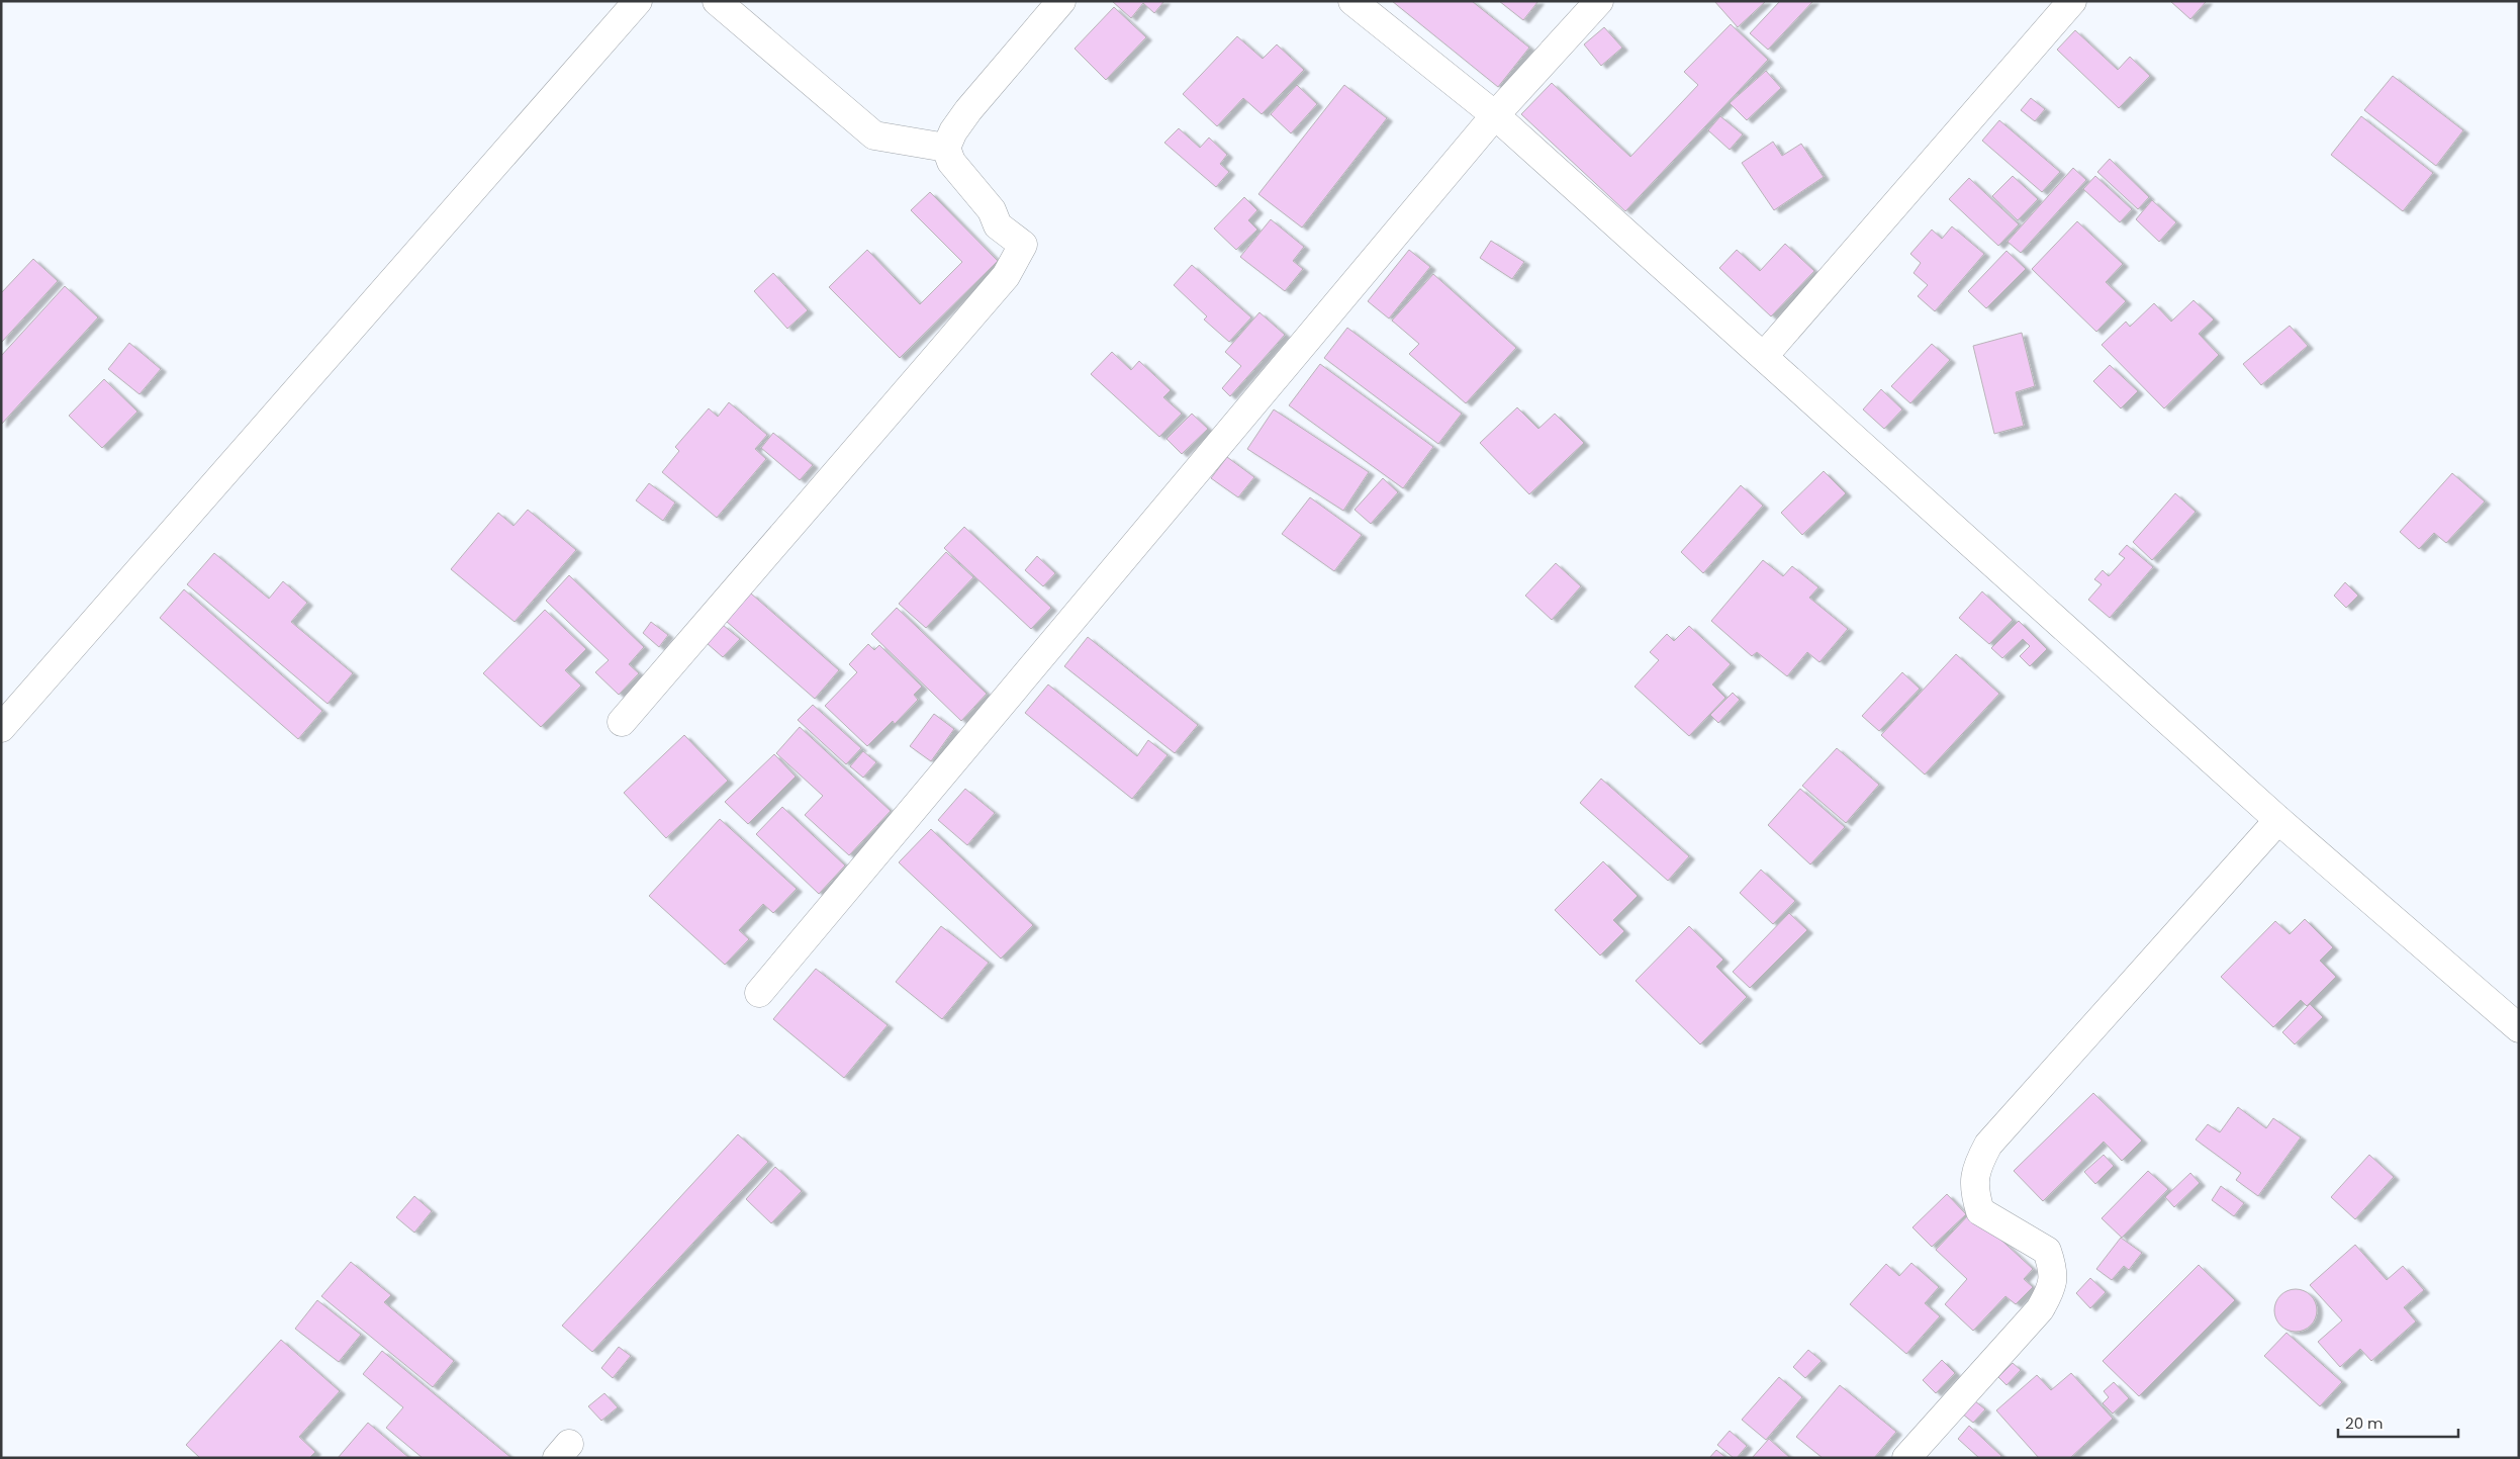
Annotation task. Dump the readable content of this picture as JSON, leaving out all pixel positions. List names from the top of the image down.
{
  "scale_bar": "20 m"
}
